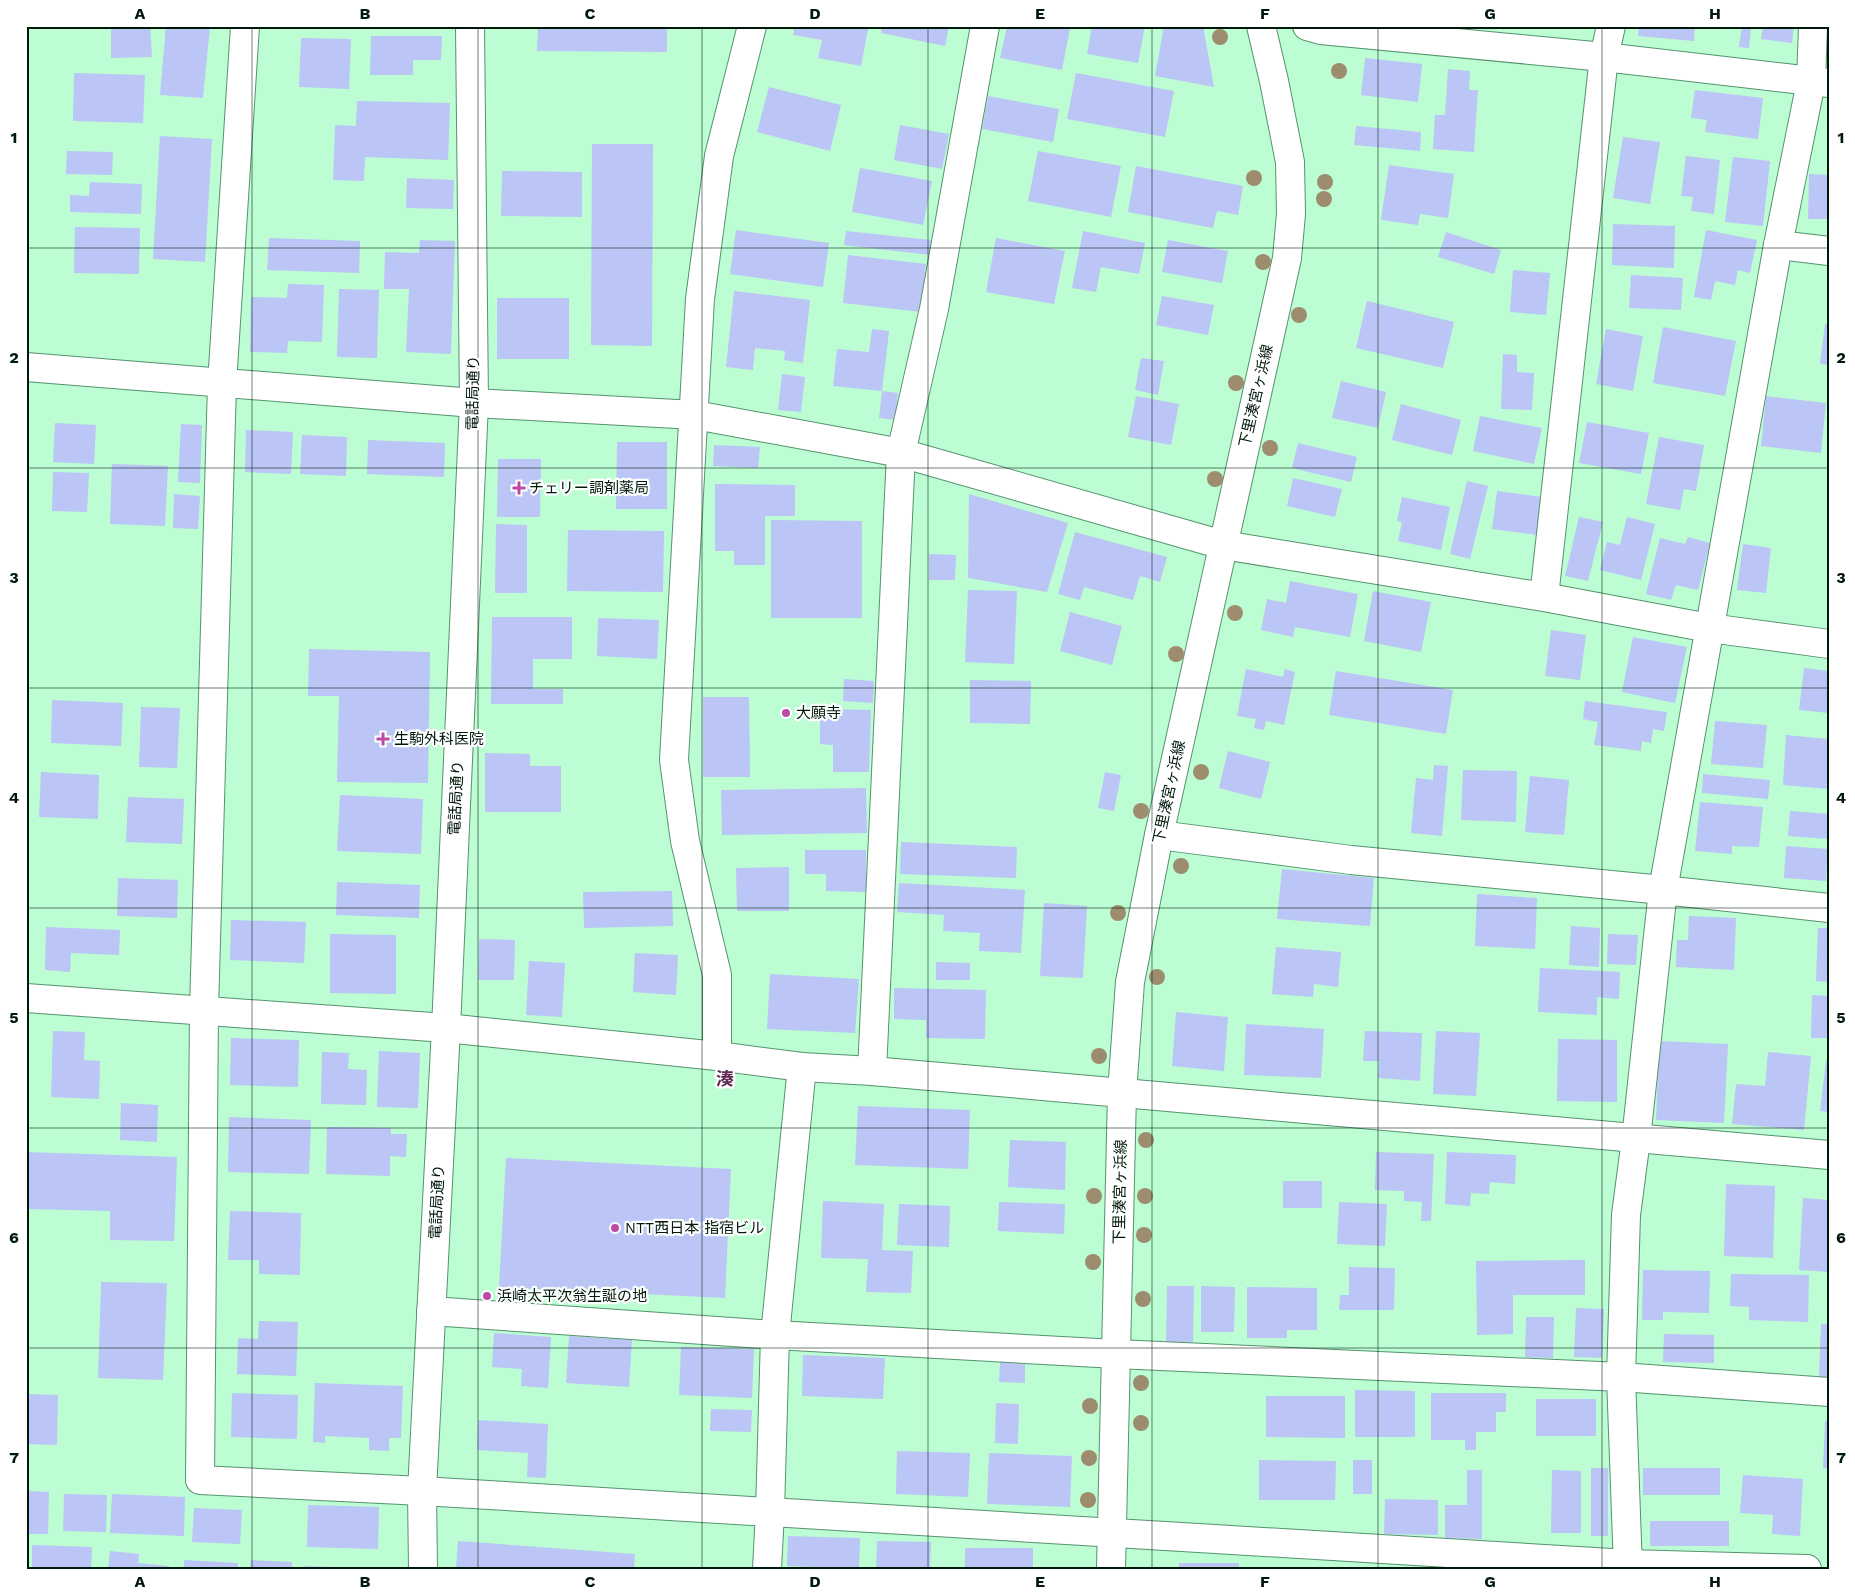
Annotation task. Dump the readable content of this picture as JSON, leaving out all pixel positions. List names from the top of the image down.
{
  "streets": {
    "street": ["電話局通り", "下里湊宮ヶ浜線"]
  },
  "districts": ["湊"],
  "places": {
    "health": ["チェリー調剤薬局", "生駒外科医院"],
    "other": ["大願寺", "NTT西日本 指宿ビル", "浜崎太平次翁生誕の地"]
  },
  "grid": {
    "columns": [
      "A",
      "B",
      "C",
      "D",
      "E",
      "F",
      "G",
      "H"
    ],
    "rows": [
      "1",
      "2",
      "3",
      "4",
      "5",
      "6",
      "7"
    ]
  }
}
